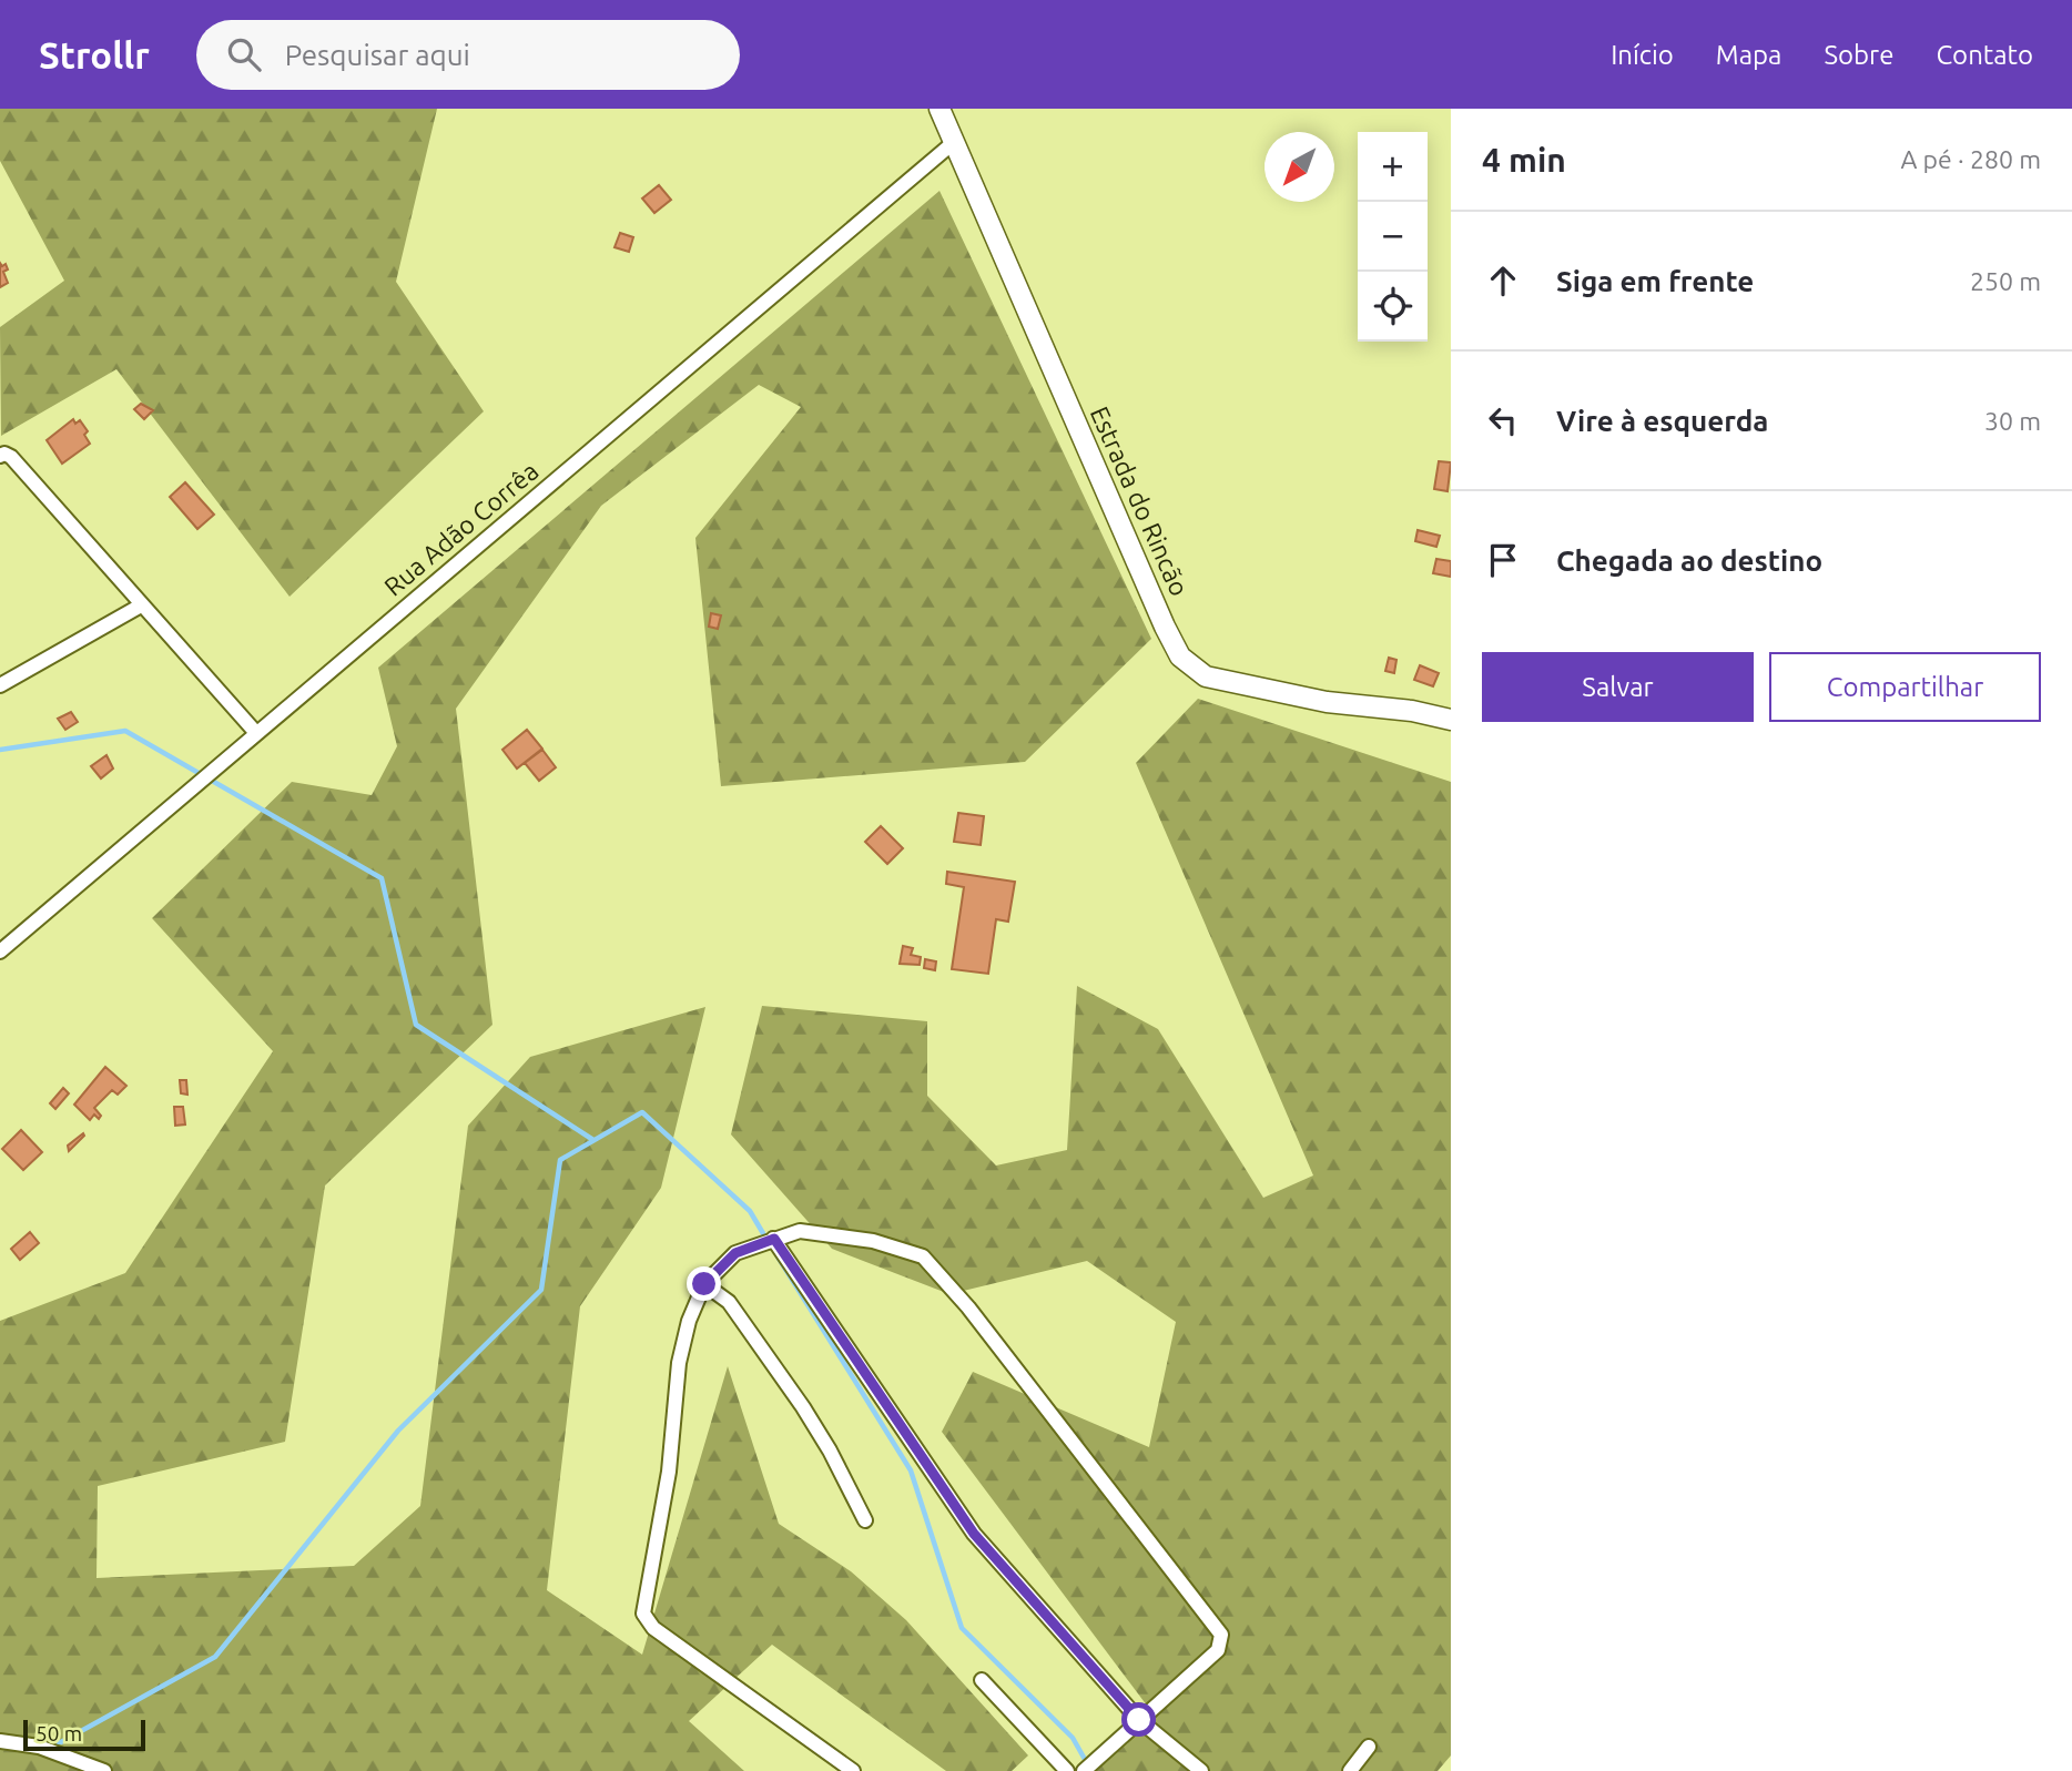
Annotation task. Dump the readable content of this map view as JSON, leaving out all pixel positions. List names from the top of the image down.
{
  "streets": {
    "street": ["Estrada do Rincão", "Rua Adão Corrêa"]
  },
  "crossings": [
    ["Estrada do Rincão", "Rua Adão Corrêa"]
  ],
  "scale_bar": "50 m",
  "north": "bottom left",
  "page": {
    "header": "Strollr",
    "search": "Pesquisar aqui",
    "nav": [
      "Início",
      "Mapa",
      "Sobre",
      "Contato"
    ],
    "heading": ["4 min", "A pé · 280 m"],
    "map_buttons": ["+", "−"],
    "list": [
      ["Siga em frente", "250 m"],
      ["Vire à esquerda", "30 m"],
      "Chegada ao destino"
    ],
    "buttons": ["Salvar", "Compartilhar"],
    "scale": "50 m"
  }
}
